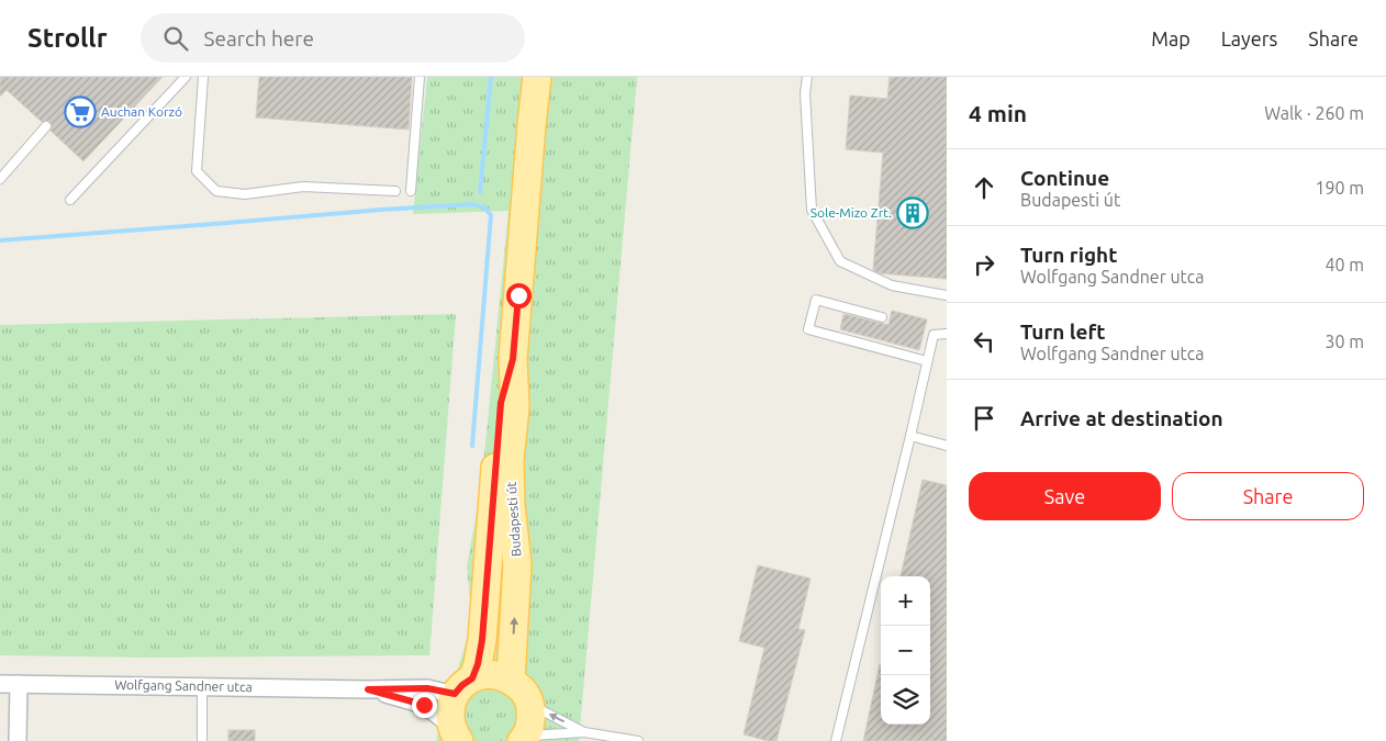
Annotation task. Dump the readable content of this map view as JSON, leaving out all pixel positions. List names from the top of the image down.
{
  "streets": {
    "main road": ["Budapesti út"],
    "street": ["Wolfgang Sandner utca"]
  },
  "crossings": [
    ["Budapesti út", "Wolfgang Sandner utca"]
  ],
  "places": {
    "supermarket": ["Auchan Korzó"],
    "building": ["Sole-Mizo Zrt."]
  },
  "page": {
    "header": "Strollr",
    "search": "Search here",
    "nav": ["Map", "Layers", "Share"],
    "heading": ["4 min", "Walk · 260 m"],
    "list": [
      ["Continue", "Budapesti út", "190 m"],
      ["Turn right", "Wolfgang Sandner utca", "40 m"],
      ["Turn left", "Wolfgang Sandner utca", "30 m"],
      "Arrive at destination"
    ],
    "buttons": ["Save", "Share"],
    "map_buttons": ["+", "−"]
  }
}
